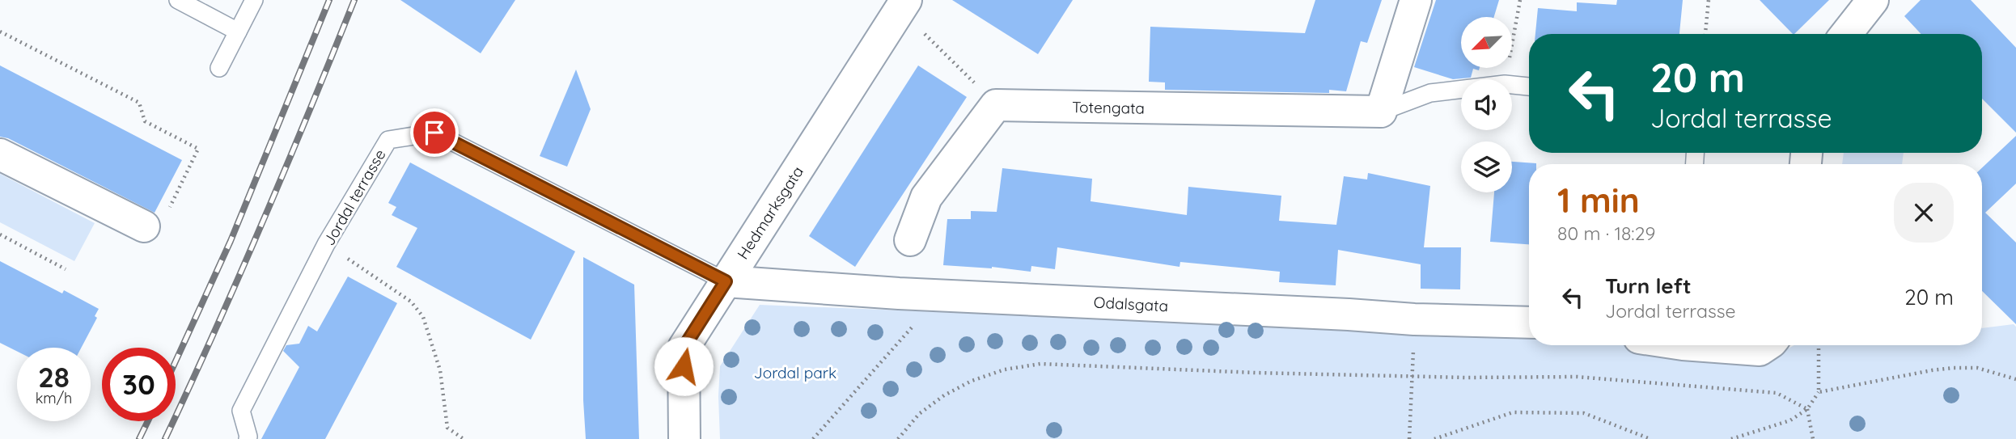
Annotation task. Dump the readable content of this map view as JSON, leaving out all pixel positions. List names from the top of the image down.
{
  "streets": {
    "street": ["Totengata", "Hedmarksgata", "Odalsgata"],
    "lane": ["Jordal terrasse"]
  },
  "crossings": [
    ["Jordal terrasse", "Hedmarksgata"],
    ["Jordal terrasse", "Odalsgata"],
    ["Hedmarksgata", "Odalsgata"]
  ],
  "parks": ["Jordal park"],
  "north": "bottom left",
  "page": {
    "turn": ["20 m", "Jordal terrasse"],
    "heading": ["1 min", "80 m · 18:29"],
    "list": [
      {
        "name": "Turn left",
        "note": "Jordal terrasse",
        "value": "20 m"
      }
    ],
    "speed": "28 km/h",
    "limit": "30"
  }
}
